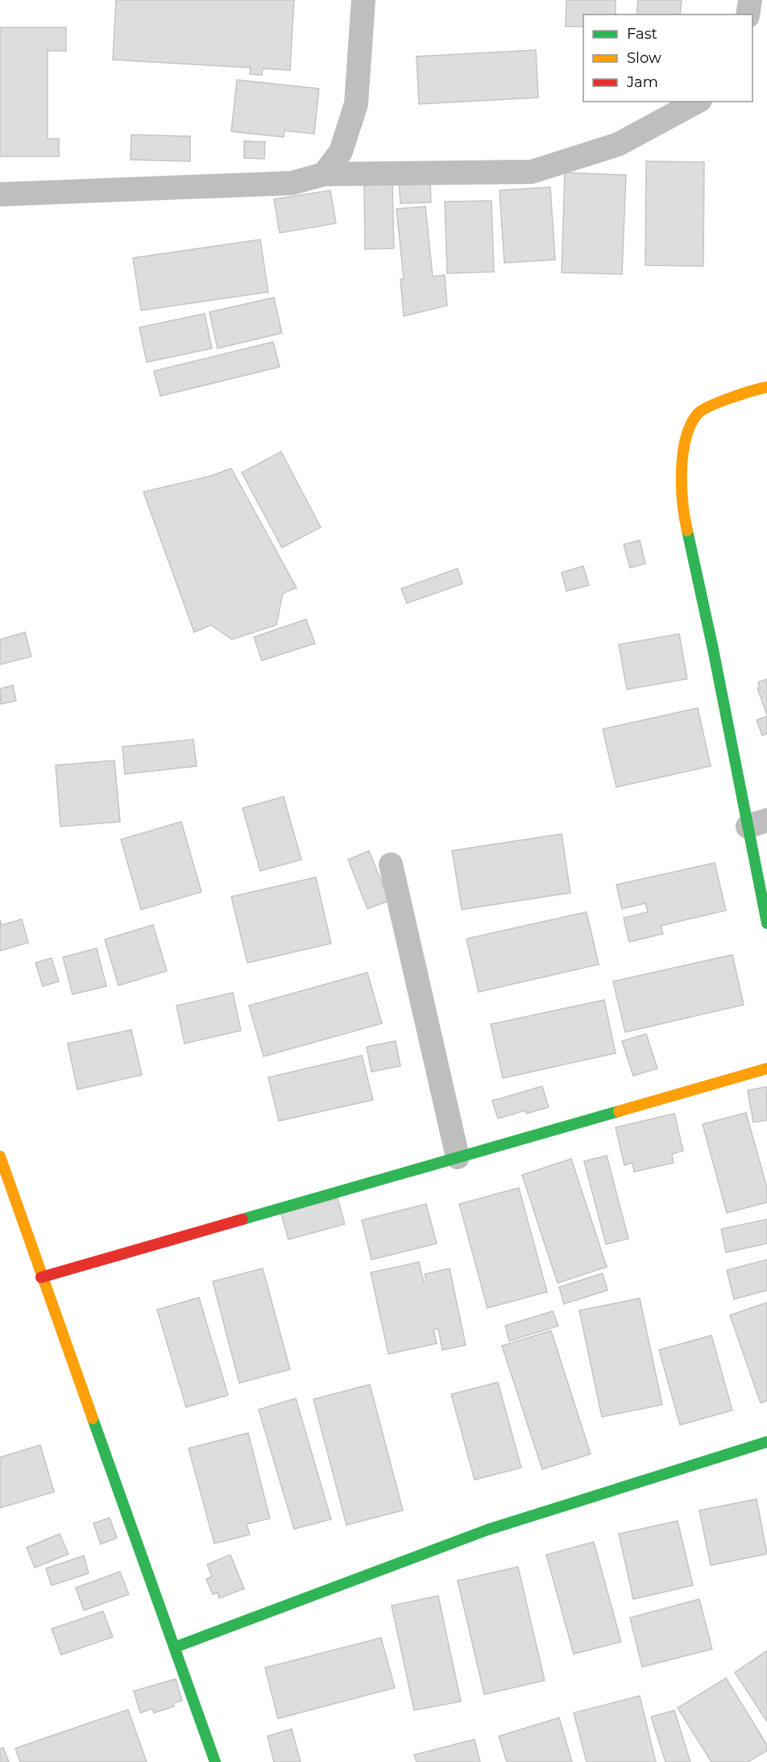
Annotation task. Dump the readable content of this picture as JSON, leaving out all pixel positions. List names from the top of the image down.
{
  "legend": ["Fast", "Slow", "Jam"]
}
